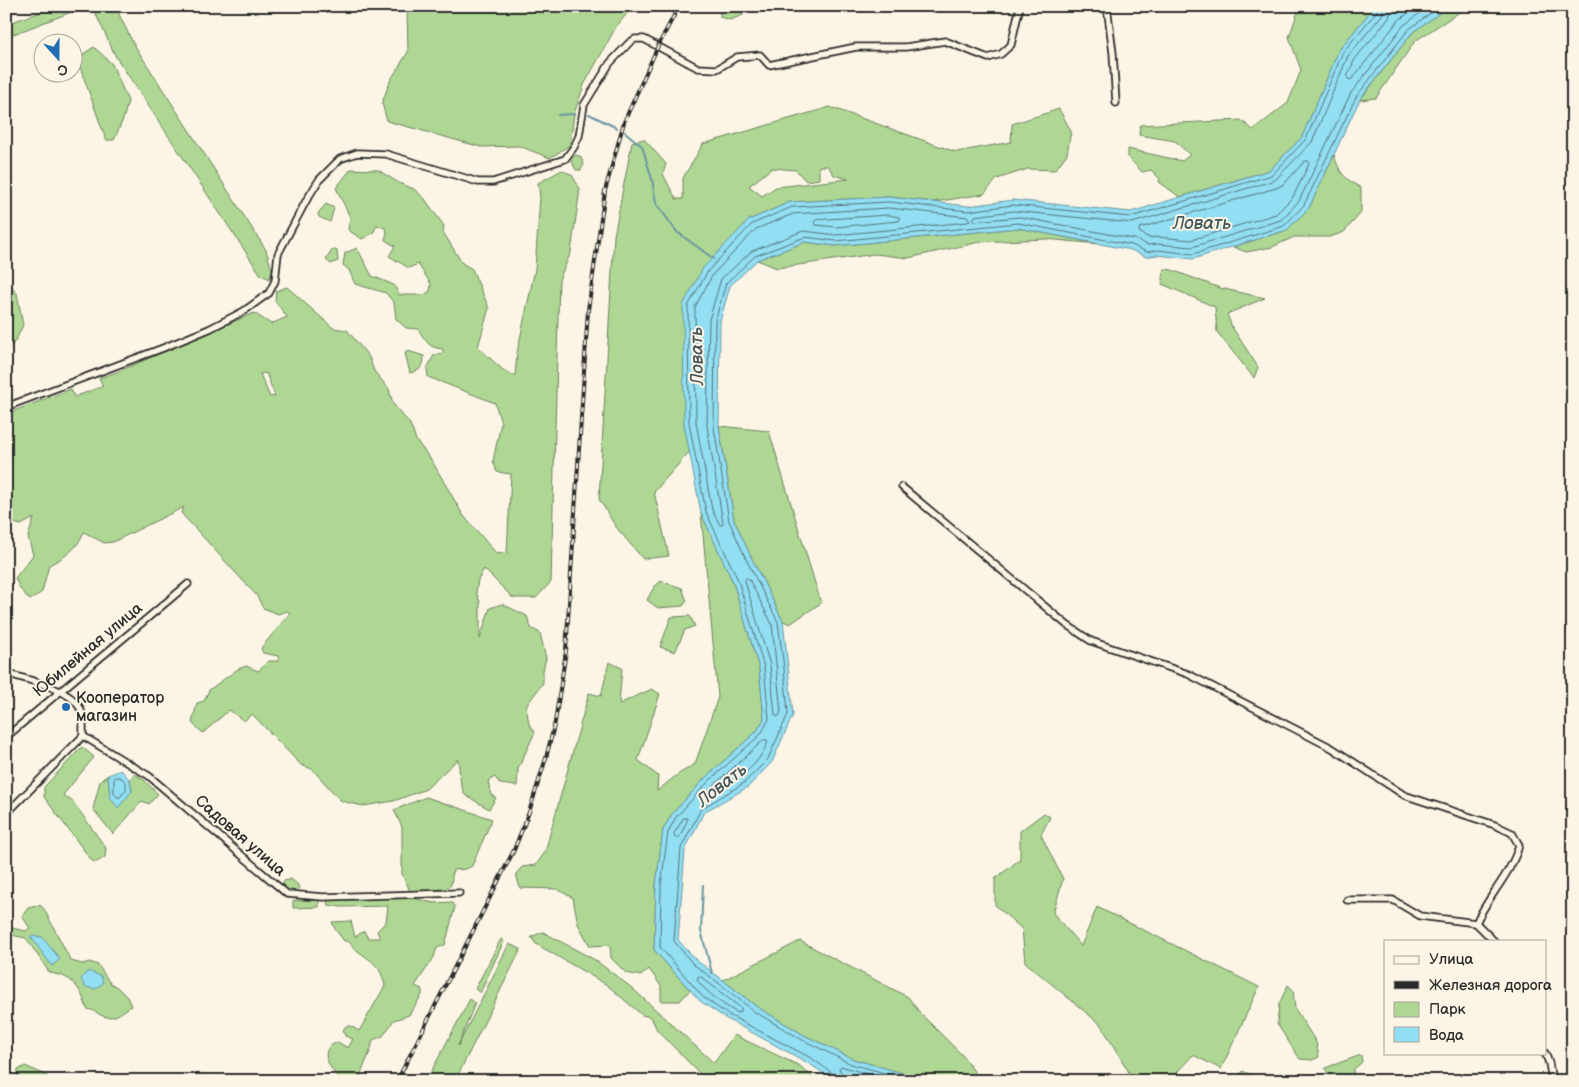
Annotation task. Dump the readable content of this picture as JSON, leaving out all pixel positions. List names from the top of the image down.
{
  "streets": {
    "street": ["Юбилейная улица", "Садовая улица"]
  },
  "water": ["Ловать"],
  "places": ["Кооператор магазин"],
  "legend": [
    "Улица",
    "Железная дорога",
    "Парк",
    "Вода"
  ],
  "north": "bottom"
}
